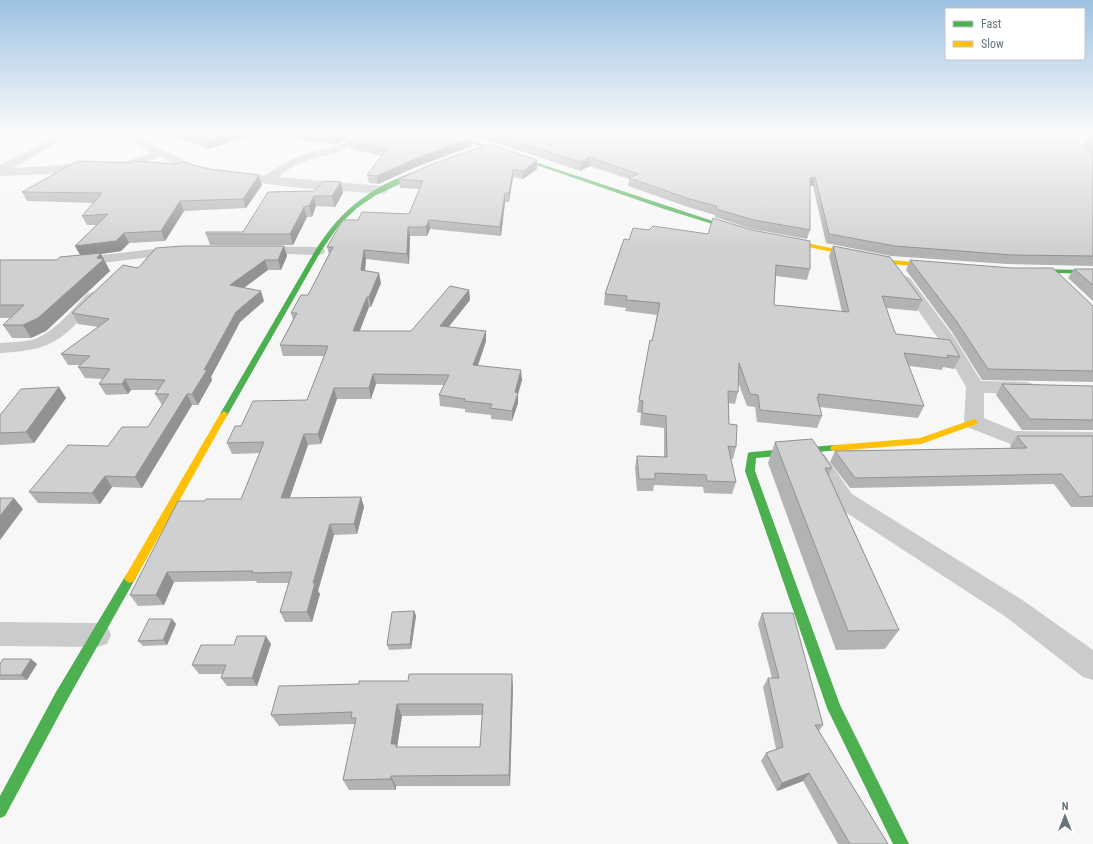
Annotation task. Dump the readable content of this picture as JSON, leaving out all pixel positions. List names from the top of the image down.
{
  "legend": ["Fast", "Slow"],
  "north": "top"
}
